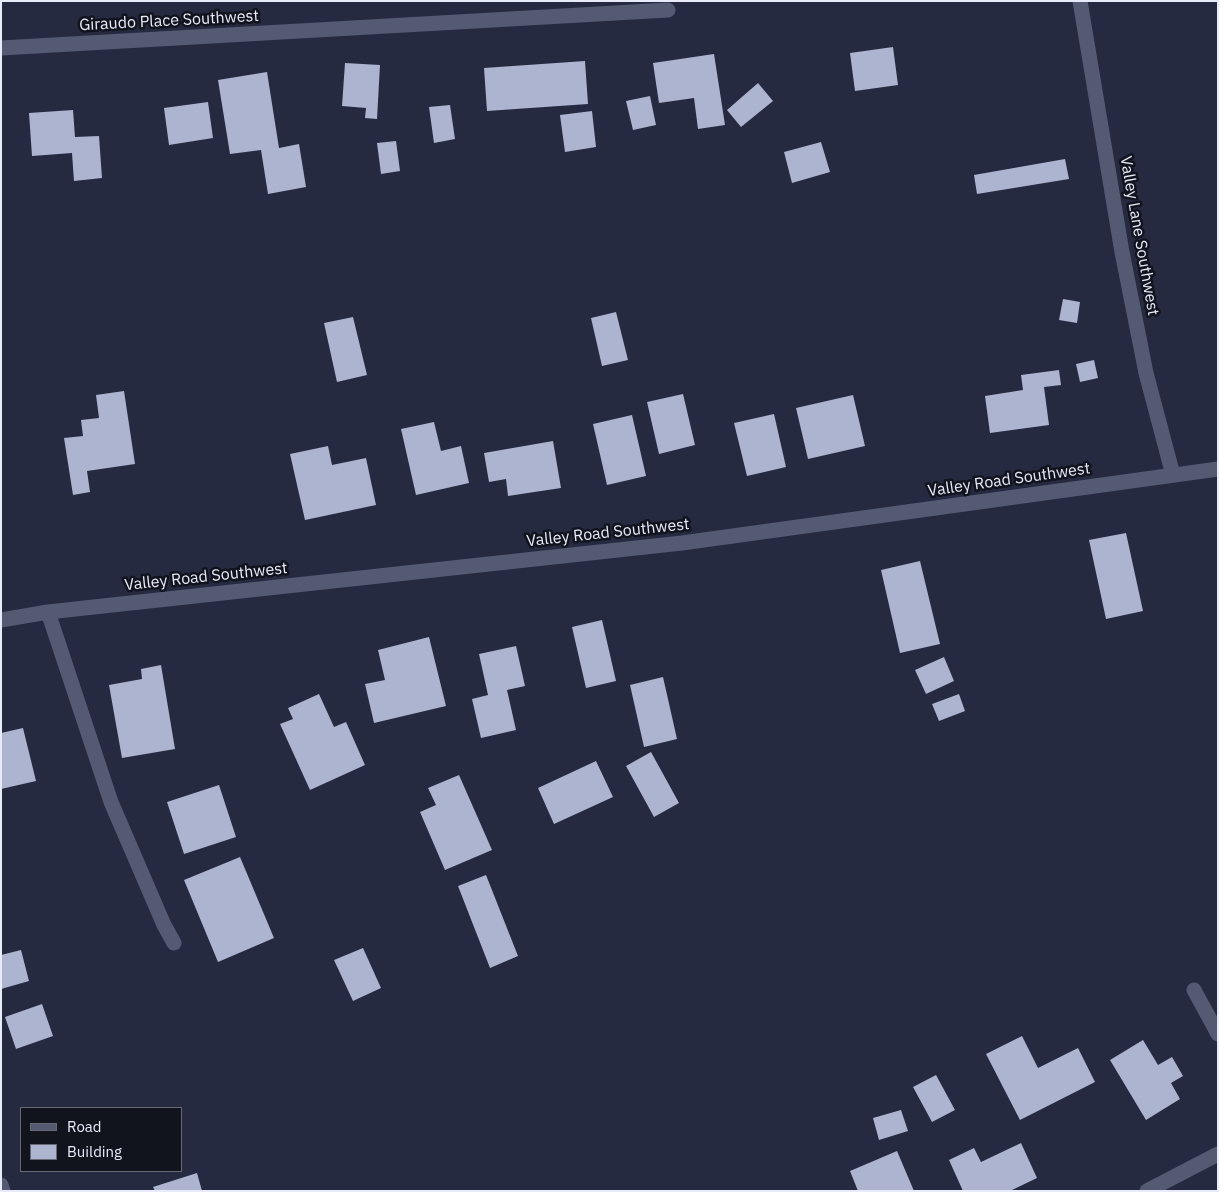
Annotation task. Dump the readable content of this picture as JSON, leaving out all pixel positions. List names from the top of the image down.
{
  "streets": {
    "street": ["Giraudo Place Southwest", "Valley Lane Southwest", "Valley Road Southwest"]
  },
  "crossings": [
    ["Valley Lane Southwest", "Valley Road Southwest"]
  ],
  "legend": ["Road", "Building"]
}
